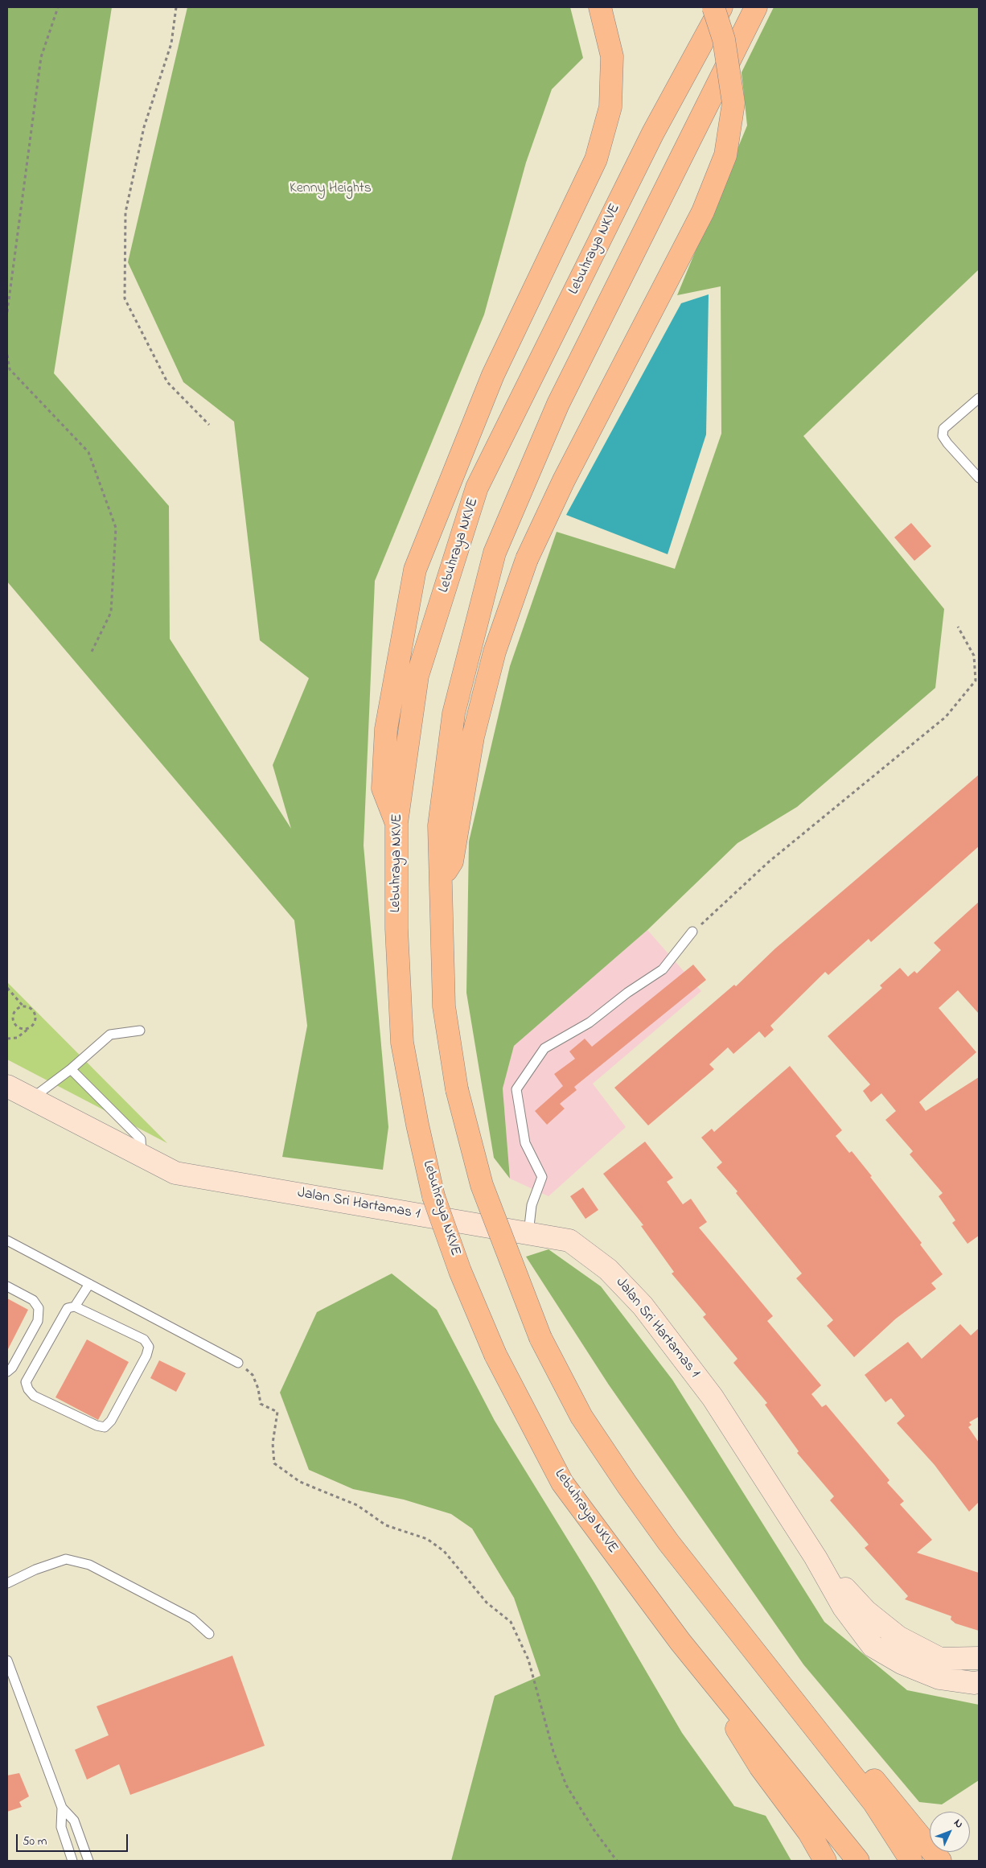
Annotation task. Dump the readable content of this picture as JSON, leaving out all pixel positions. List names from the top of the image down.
{
  "streets": {
    "highway": ["Lebuhraya NKVE"],
    "street": ["Jalan Sri Hartamas 1"]
  },
  "parks": ["Kenny Heights"],
  "scale_bar": "50 m",
  "north": "top right"
}
